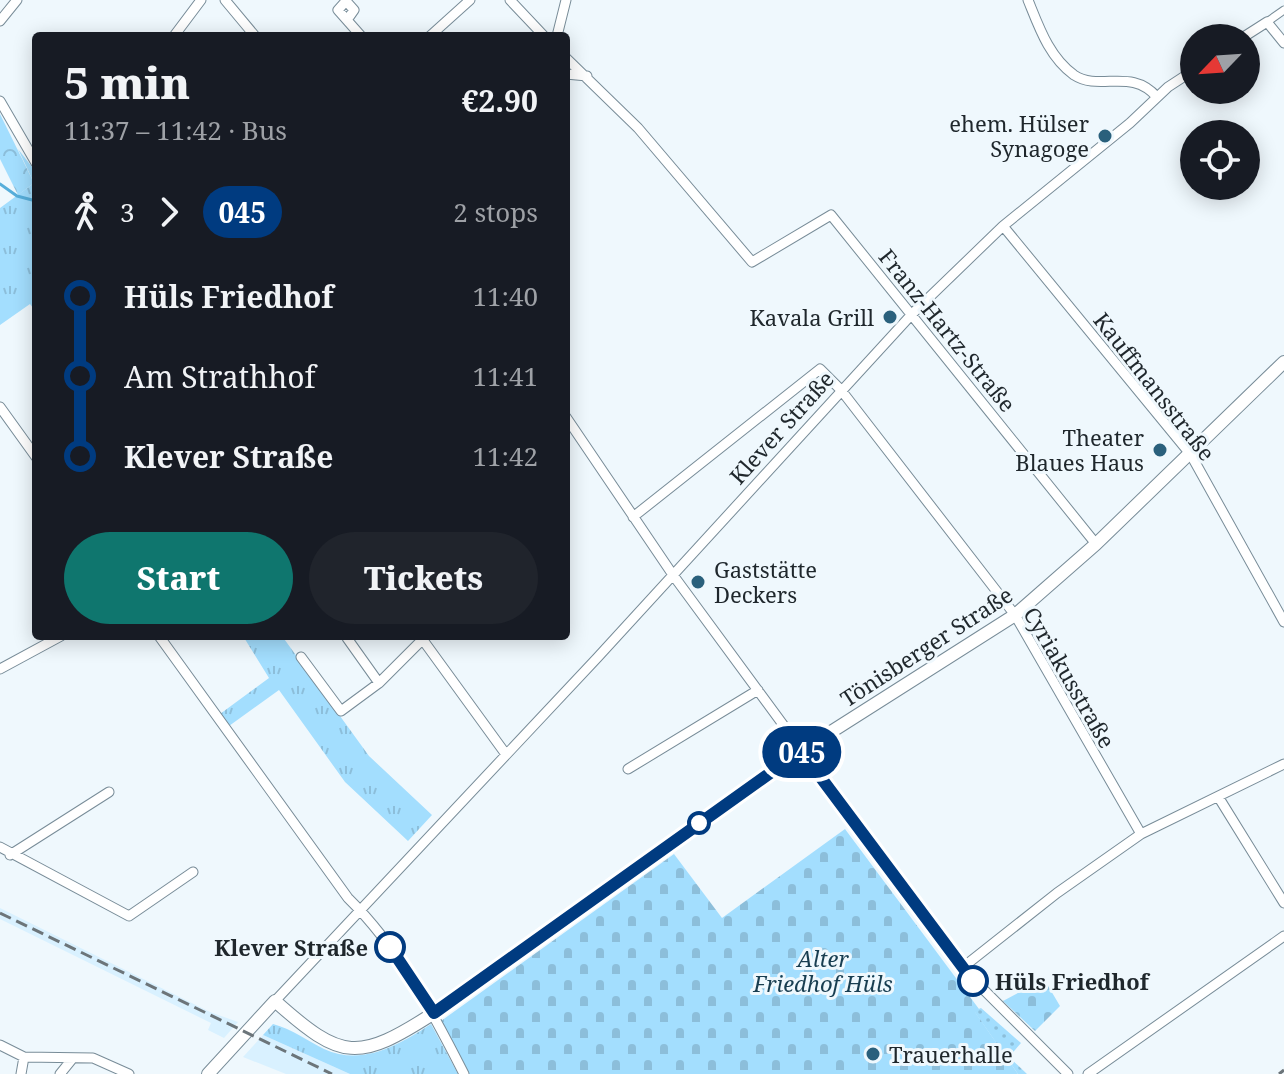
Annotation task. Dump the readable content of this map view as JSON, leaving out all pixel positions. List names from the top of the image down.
{
  "streets": {
    "street": [
      "Franz-Hartz-Straße",
      "Kauffmansstraße",
      "Klever Straße",
      "Tönisberger Straße",
      "Cyriakusstraße"
    ]
  },
  "crossings": [
    ["Franz-Hartz-Straße", "Klever Straße"],
    ["Franz-Hartz-Straße", "Tönisberger Straße"],
    ["Kauffmansstraße", "Klever Straße"],
    ["Kauffmansstraße", "Tönisberger Straße"],
    ["Klever Straße", "Tönisberger Straße"],
    ["Klever Straße", "Cyriakusstraße"],
    ["Tönisberger Straße", "Cyriakusstraße"]
  ],
  "parks": ["Alter Friedhof Hüls"],
  "places": [
    "ehem. Hülser Synagoge",
    "Kavala Grill",
    "Theater Blaues Haus",
    "Gaststätte Deckers",
    "Klever Straße",
    "Hüls Friedhof",
    "Trauerhalle"
  ],
  "lines": ["bus line 045"],
  "north": "bottom left",
  "page": {
    "on_map": "045",
    "heading": ["5 min", "11:37 – 11:42 · Bus", "€2.90"],
    "legs": ["3", "045", "2 stops"],
    "list": [
      {
        "name": "Hüls Friedhof",
        "value": "11:40"
      },
      {
        "name": "Am Strathhof",
        "value": "11:41"
      },
      {
        "name": "Klever Straße",
        "value": "11:42"
      }
    ],
    "buttons": ["Start", "Tickets"]
  }
}
